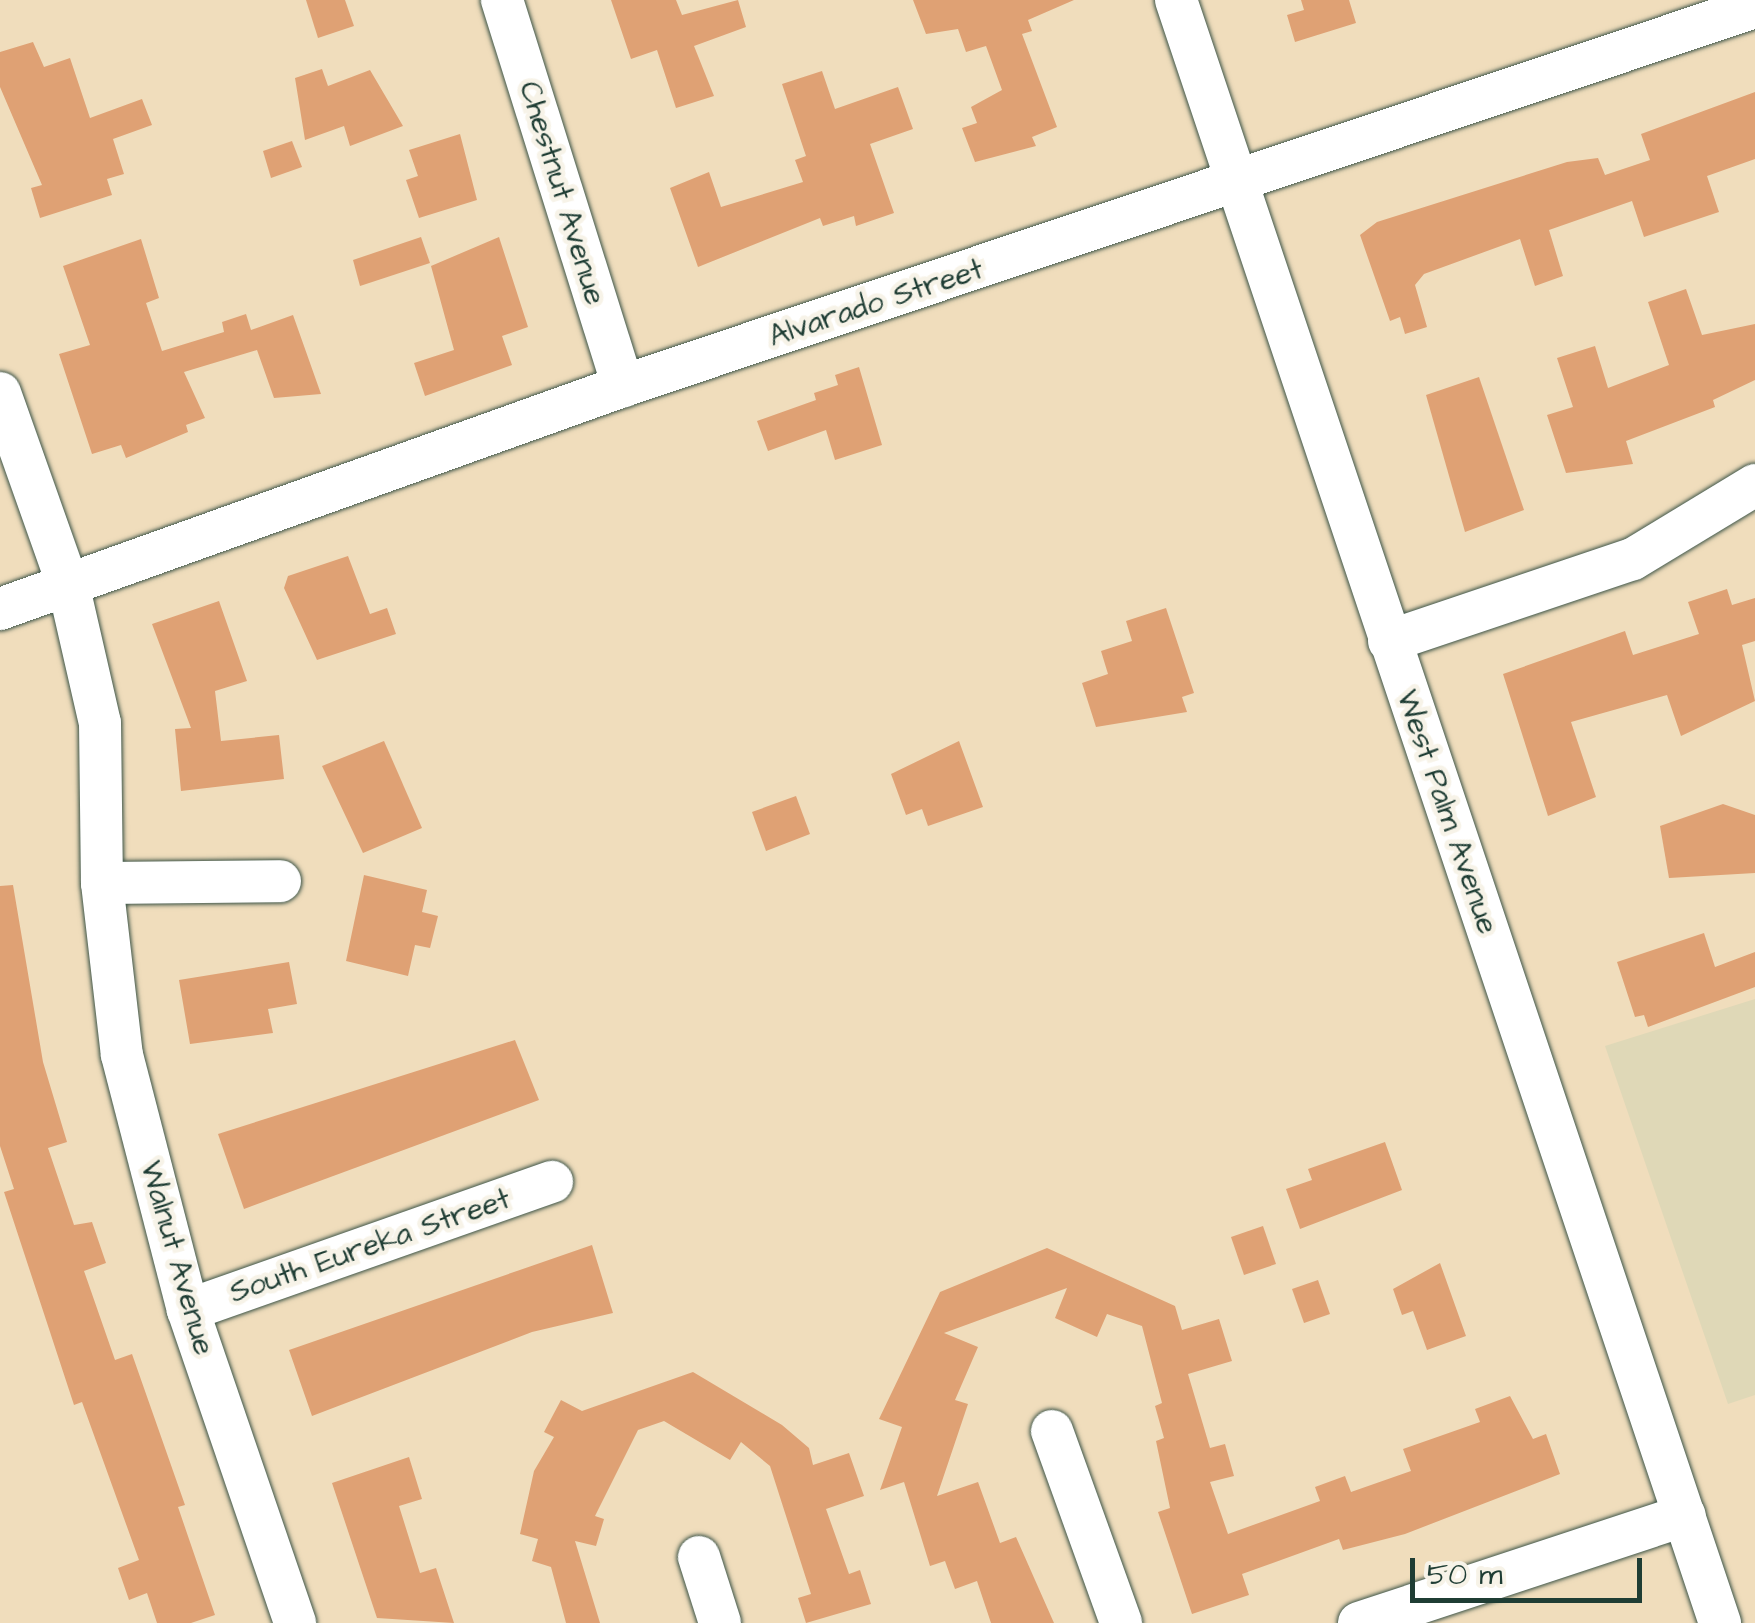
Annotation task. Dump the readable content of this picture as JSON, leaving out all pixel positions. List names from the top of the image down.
{
  "streets": {
    "street": [
      "Chestnut Avenue",
      "Alvarado Street",
      "West Palm Avenue",
      "South Eureka Street",
      "Walnut Avenue"
    ]
  },
  "crossings": [
    ["Chestnut Avenue", "Alvarado Street"],
    ["Alvarado Street", "West Palm Avenue"],
    ["Alvarado Street", "Walnut Avenue"],
    ["South Eureka Street", "Walnut Avenue"]
  ],
  "scale_bar": "50 m"
}
